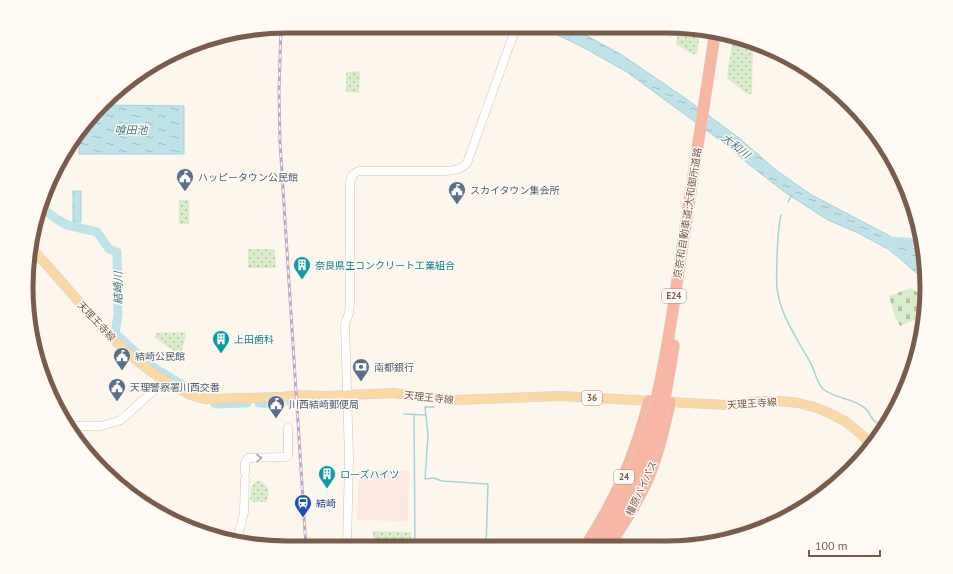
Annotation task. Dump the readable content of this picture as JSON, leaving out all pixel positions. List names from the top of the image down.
{
  "streets": {
    "highway": [
      "京奈和自動車道;大和御所道路",
      "E24",
      "24",
      "橿原バイパス"
    ],
    "main road": ["天理王寺線", "36"]
  },
  "crossings": [
    ["天理王寺線", "橿原バイパス"]
  ],
  "water": ["喰田池", "大和川", "結崎川"],
  "places": {
    "public building": [
      "ハッピータウン公民館",
      "スカイタウン集会所",
      "結崎公民館",
      "天理警察署川西交番",
      "川西結崎郵便局"
    ],
    "building": ["奈良県生コンクリート工業組合", "上田歯科", "ローズハイツ"],
    "bank": ["南都銀行"],
    "station": ["結崎"]
  },
  "scale_bar": "100 m"
}
